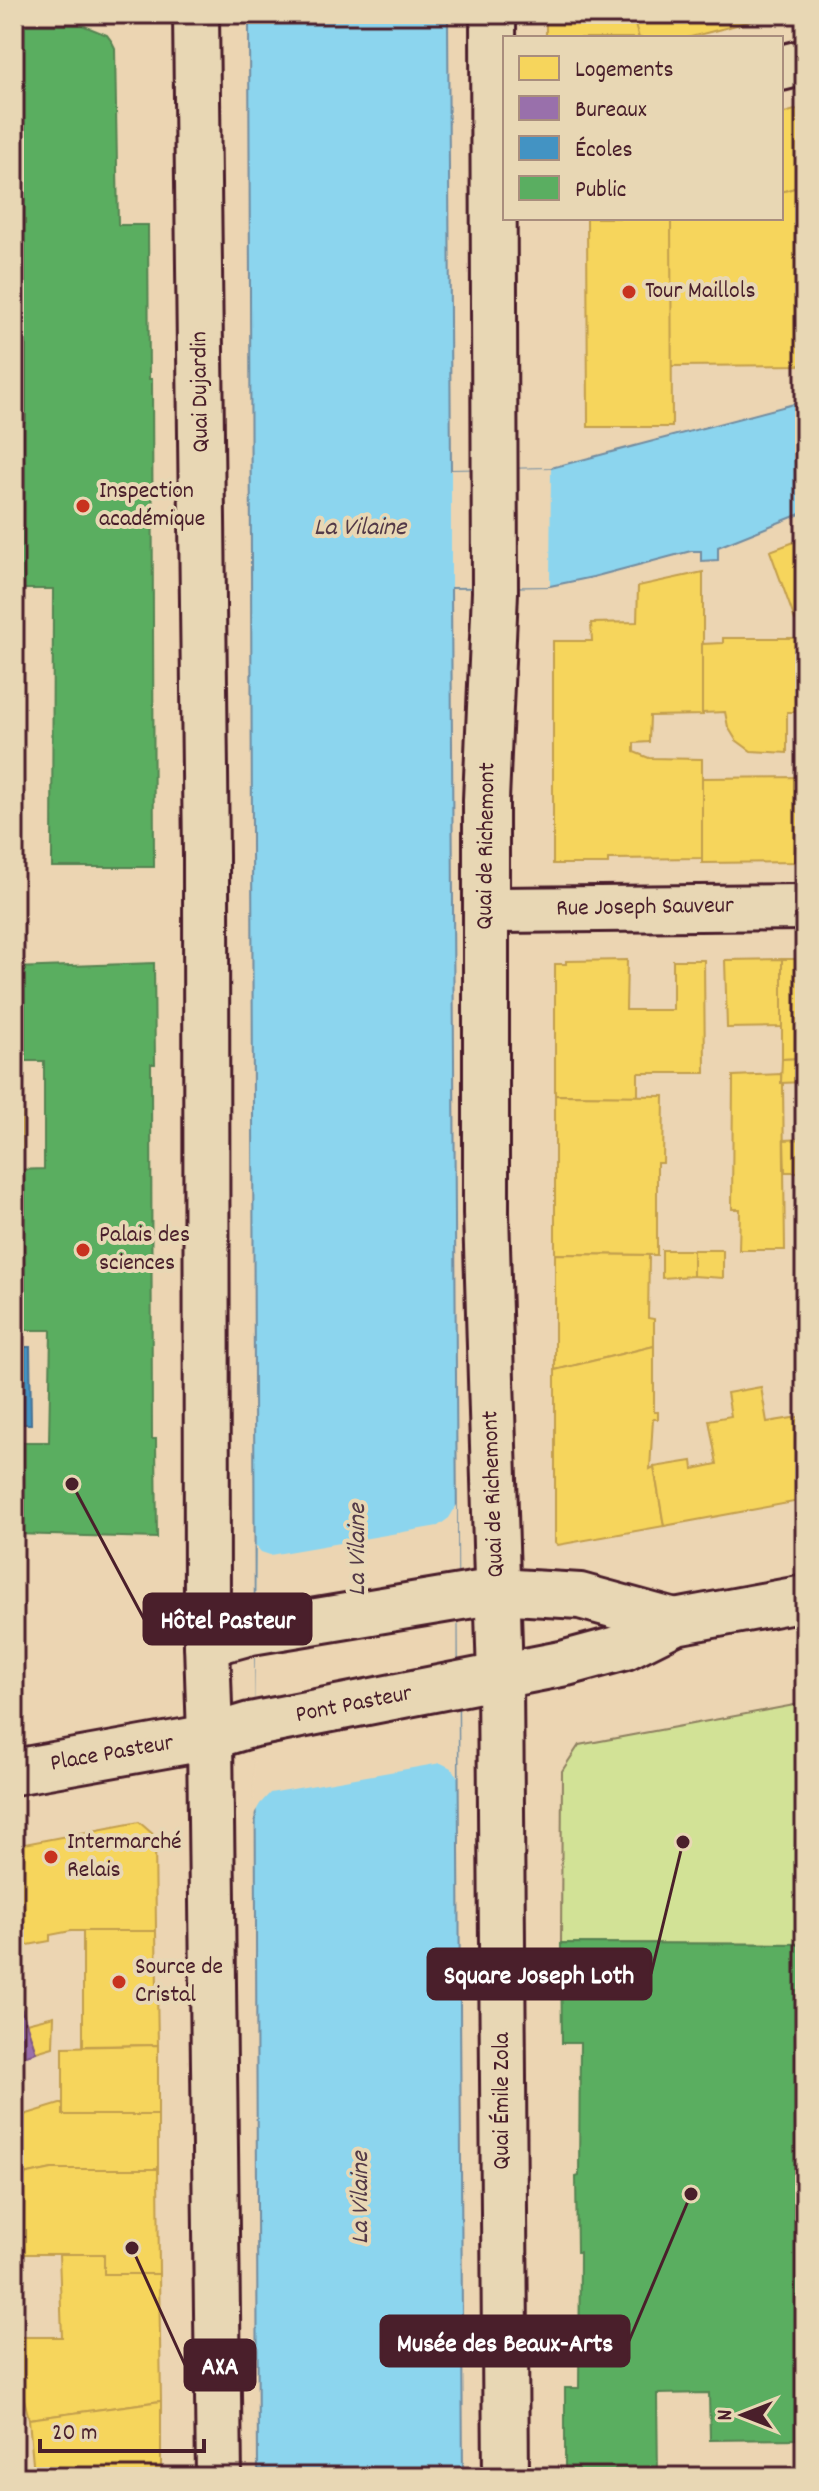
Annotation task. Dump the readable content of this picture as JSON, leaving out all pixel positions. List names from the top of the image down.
{
  "streets": {
    "main road": [
      "Quai Dujardin",
      "Quai de Richemont",
      "Rue Joseph Sauveur",
      "Pont Pasteur",
      "Place Pasteur",
      "Quai Émile Zola"
    ]
  },
  "crossings": [
    ["Quai Dujardin", "Pont Pasteur"],
    ["Quai Dujardin", "Place Pasteur"],
    ["Quai de Richemont", "Rue Joseph Sauveur"],
    ["Quai de Richemont", "Pont Pasteur"],
    ["Quai de Richemont", "Quai Émile Zola"],
    ["Pont Pasteur", "Place Pasteur"],
    ["Pont Pasteur", "Quai Émile Zola"]
  ],
  "water": ["La Vilaine"],
  "places": [
    "Tour Maillols",
    "Inspection académique",
    "Palais des sciences",
    "Hôtel Pasteur",
    "Square Joseph Loth",
    "Intermarché Relais",
    "Source de Cristal",
    "Musée des Beaux-Arts",
    "AXA"
  ],
  "legend": [
    "Logements",
    "Bureaux",
    "Écoles",
    "Public"
  ],
  "scale_bar": "20 m",
  "north": "left"
}
